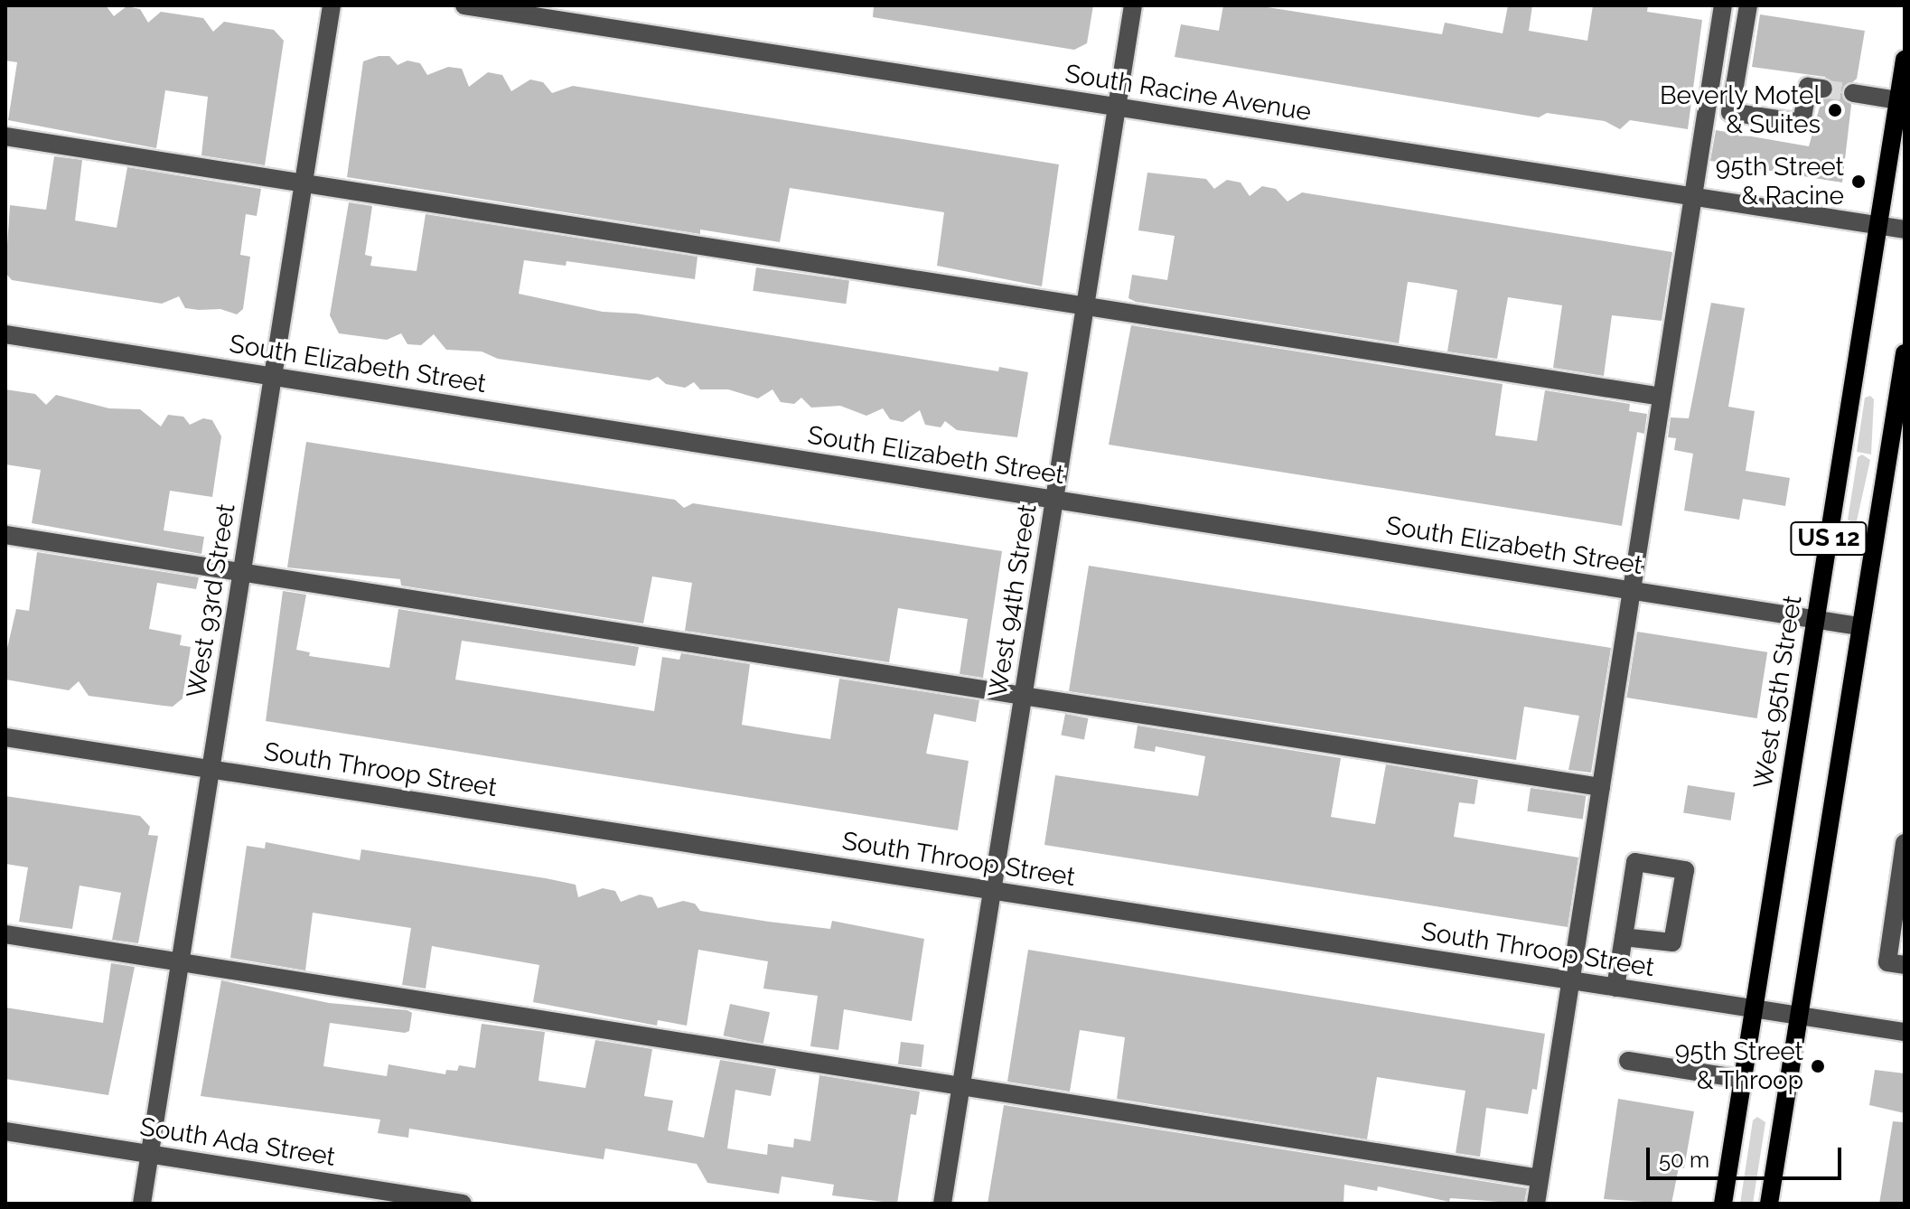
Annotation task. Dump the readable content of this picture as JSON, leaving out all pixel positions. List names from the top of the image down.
{
  "streets": {
    "main road": ["US 12", "West 95th Street"],
    "street": [
      "South Racine Avenue",
      "South Elizabeth Street",
      "West 93rd Street",
      "West 94th Street",
      "South Throop Street",
      "South Ada Street"
    ]
  },
  "crossings": [
    ["South Racine Avenue", "West 94th Street"],
    ["South Racine Avenue", "West 95th Street"],
    ["South Elizabeth Street", "US 12"],
    ["South Elizabeth Street", "West 93rd Street"],
    ["South Elizabeth Street", "West 94th Street"],
    ["South Elizabeth Street", "West 95th Street"],
    ["US 12", "South Throop Street"],
    ["West 93rd Street", "South Throop Street"],
    ["West 93rd Street", "South Ada Street"],
    ["West 94th Street", "South Throop Street"],
    ["West 95th Street", "South Throop Street"]
  ],
  "places": ["Beverly Motel & Suites", "95th Street & Racine", "95th Street & Throop"],
  "scale_bar": "50 m"
}
